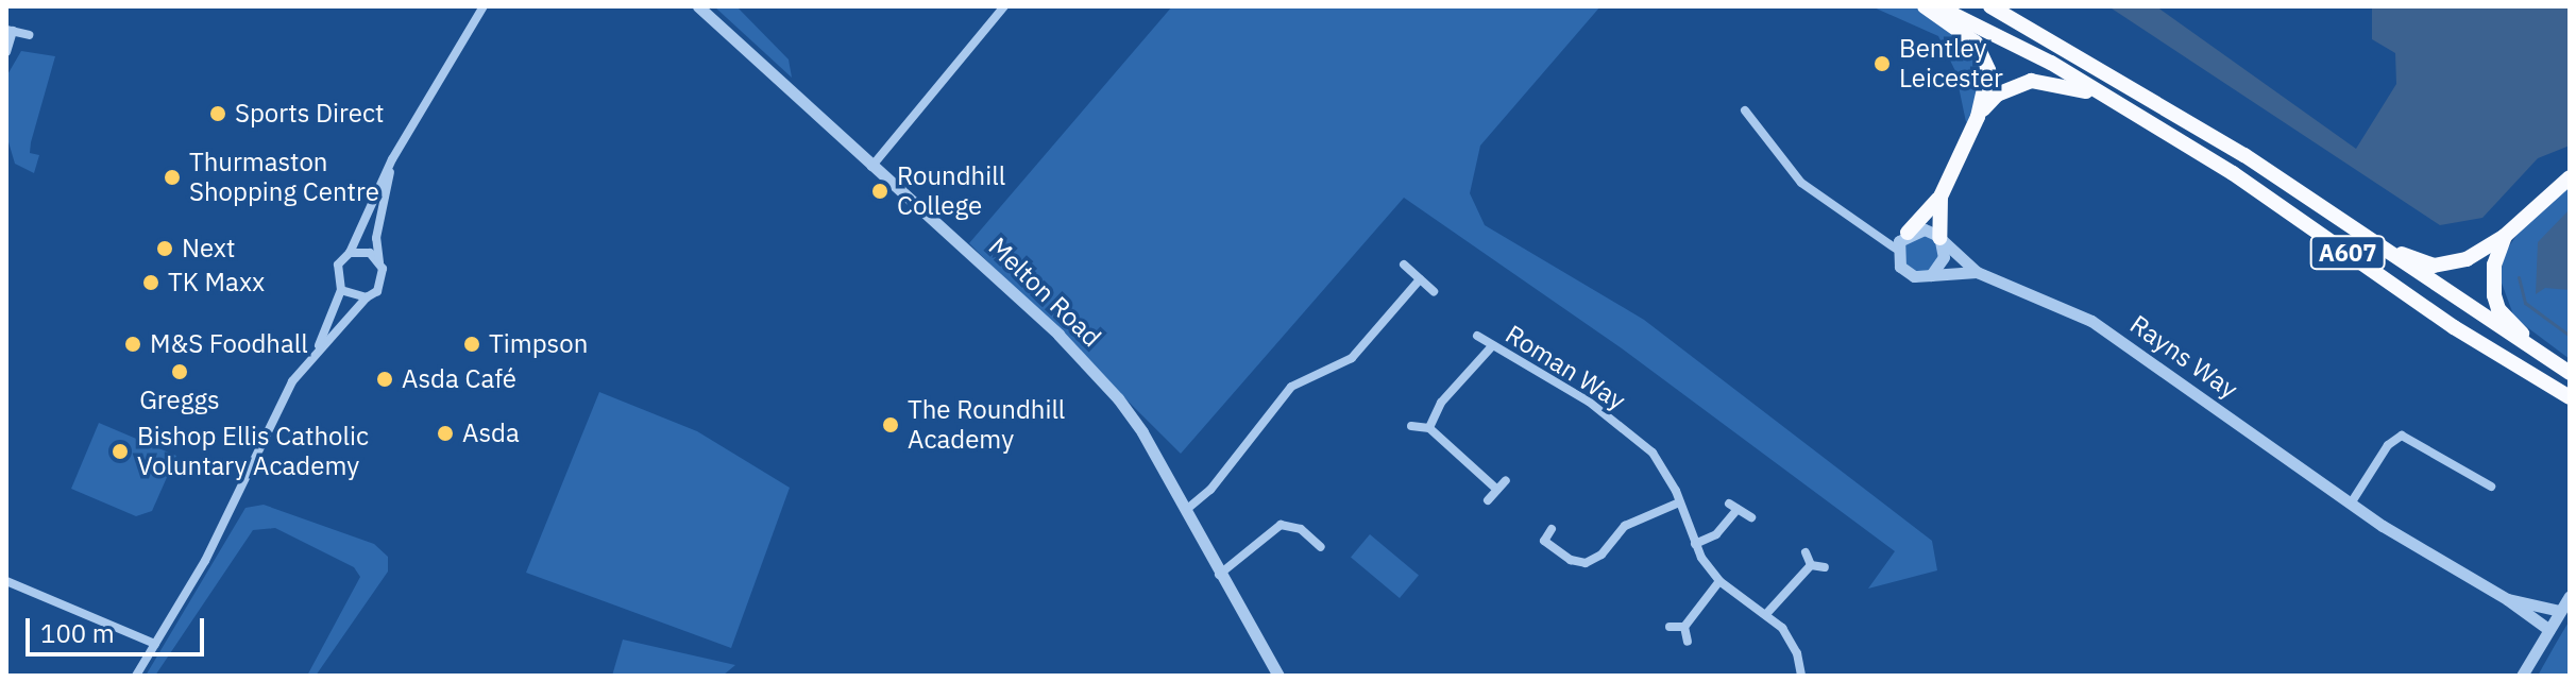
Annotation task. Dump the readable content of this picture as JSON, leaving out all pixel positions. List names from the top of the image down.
{
  "streets": {
    "highway": ["A607"],
    "street": ["Melton Road", "Rayns Way", "Roman Way"]
  },
  "places": [
    "Bentley Leicester",
    "Sports Direct",
    "Thurmaston Shopping Centre",
    "Roundhill College",
    "Next",
    "TK Maxx",
    "M&S Foodhall",
    "Timpson",
    "Greggs",
    "Asda Café",
    "The Roundhill Academy",
    "Asda",
    "Bishop Ellis Catholic Voluntary Academy"
  ],
  "scale_bar": "100 m"
}
